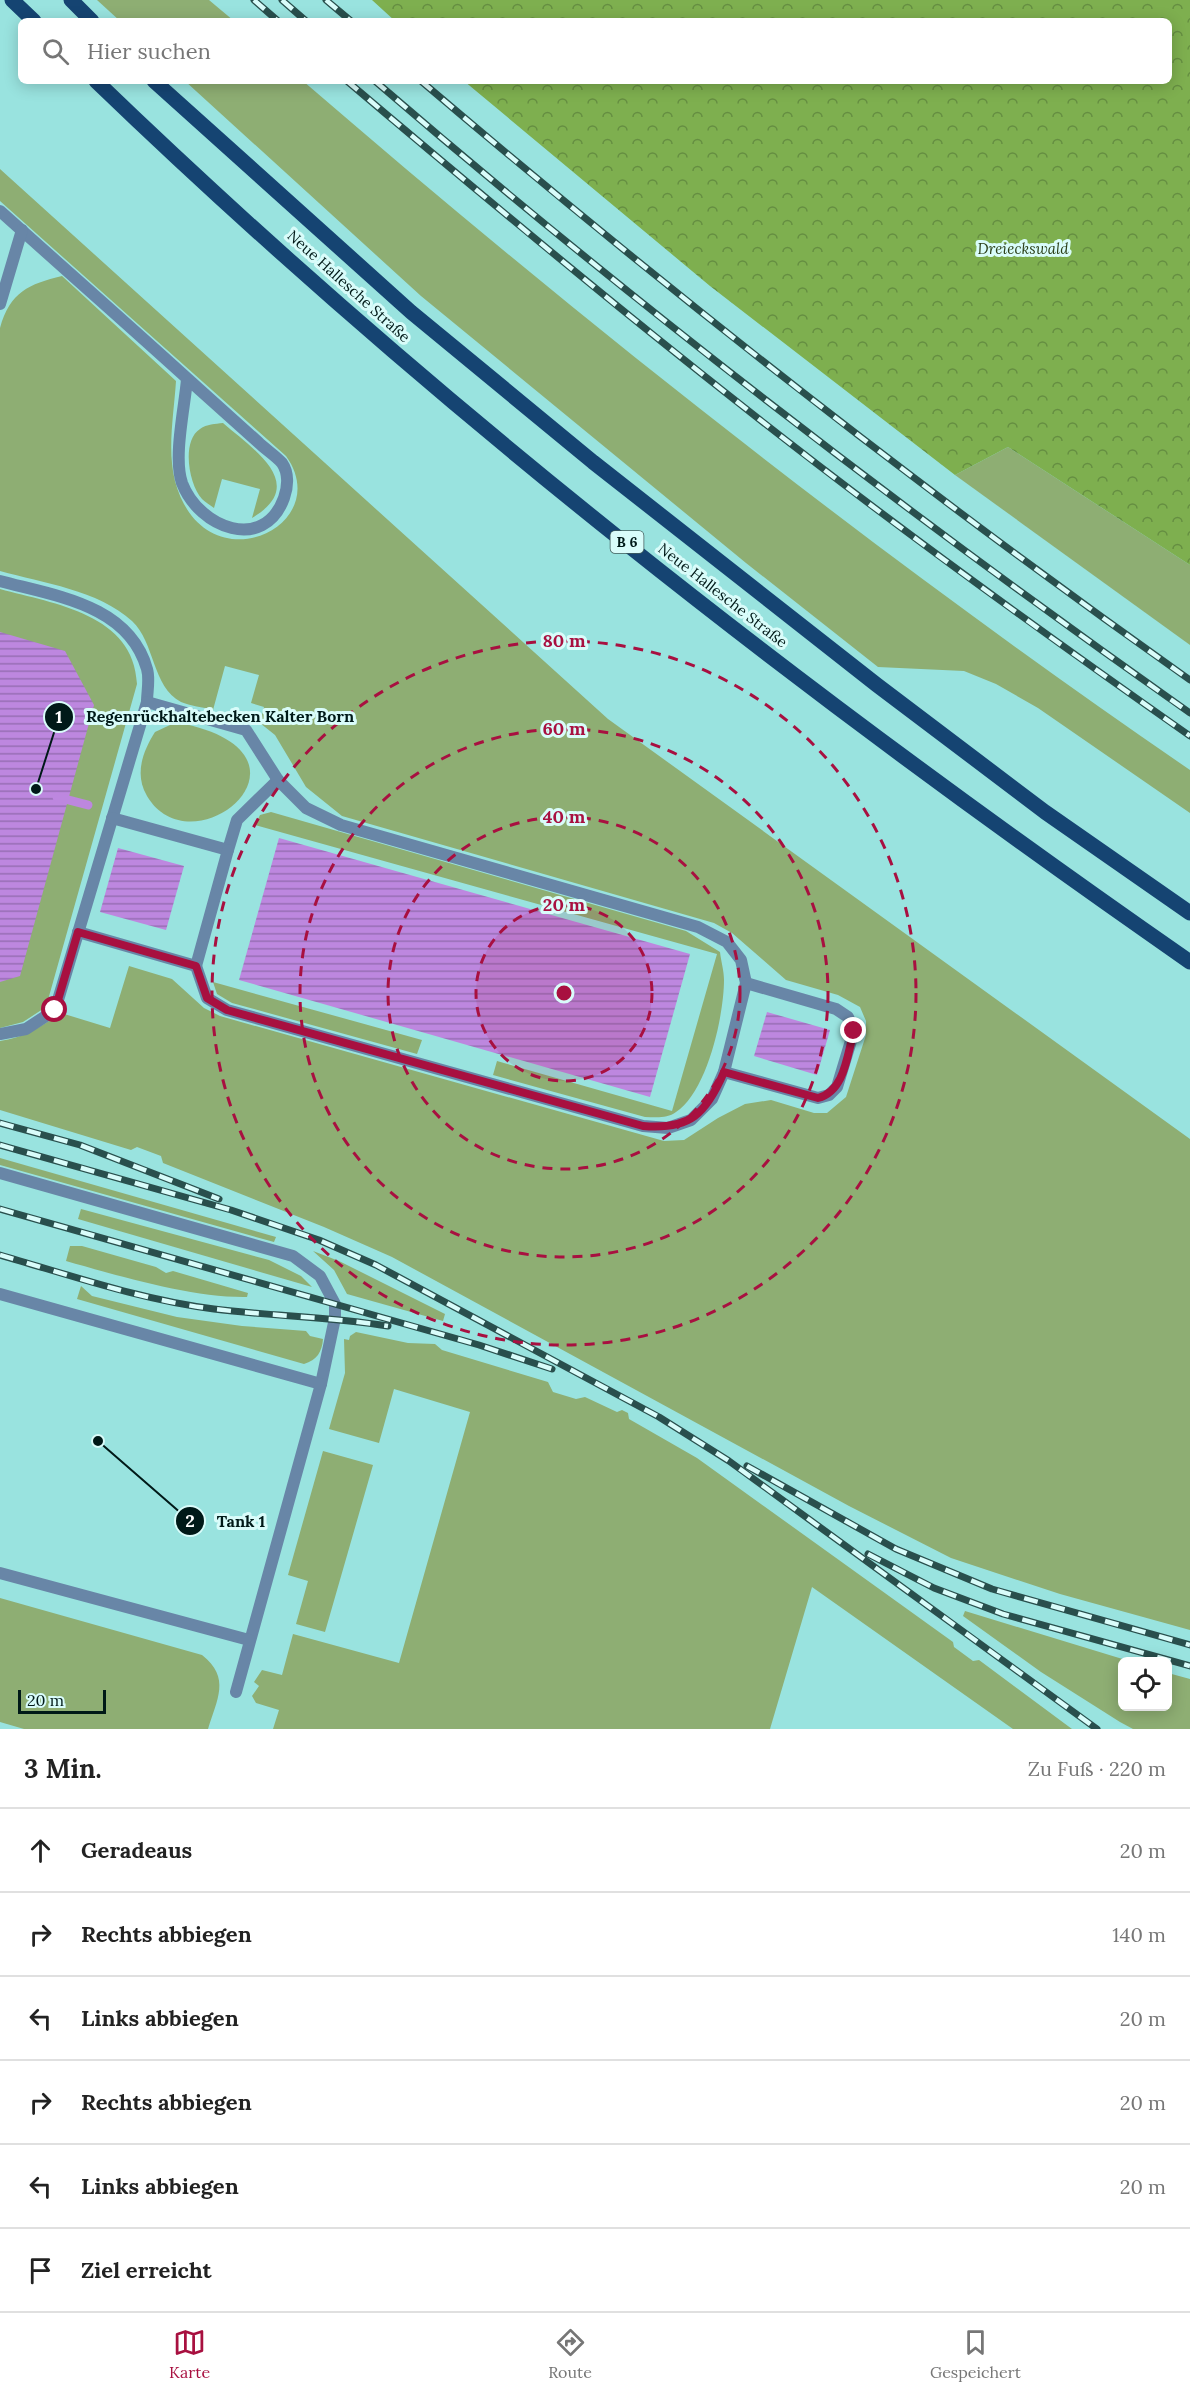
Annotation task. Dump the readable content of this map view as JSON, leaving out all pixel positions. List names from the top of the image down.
{
  "streets": {
    "main road": ["Neue Hallesche Straße", "B 6"]
  },
  "parks": ["Dreieckswald"],
  "places": ["Regenrückhaltebecken Kalter Born", "Tank 1"],
  "scale_bar": "20 m",
  "page": {
    "search": "Hier suchen",
    "scale": "20 m",
    "heading": ["3 Min.", "Zu Fuß · 220 m"],
    "list": [
      ["Geradeaus", "20 m"],
      ["Rechts abbiegen", "140 m"],
      ["Links abbiegen", "20 m"],
      ["Rechts abbiegen", "20 m"],
      ["Links abbiegen", "20 m"],
      "Ziel erreicht"
    ],
    "nav": ["Karte", "Route", "Gespeichert"]
  },
  "rings": [
    "80 m",
    "60 m",
    "40 m",
    "20 m"
  ]
}
